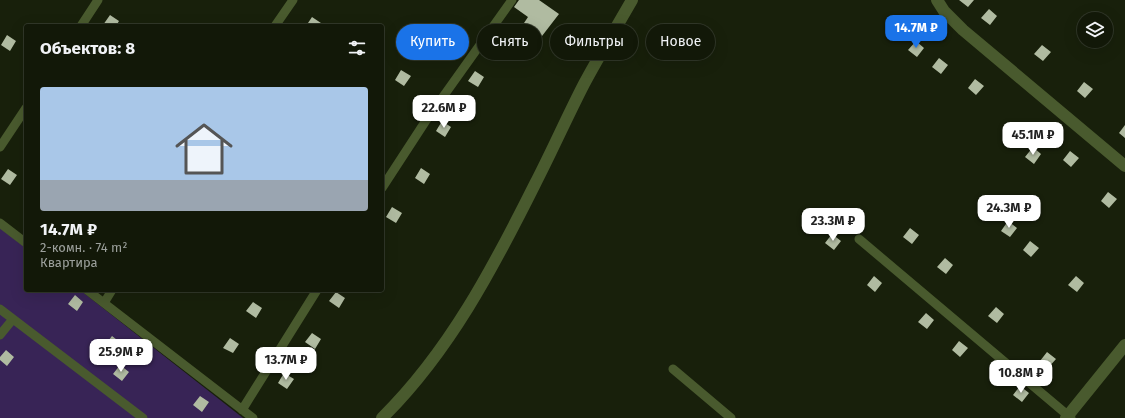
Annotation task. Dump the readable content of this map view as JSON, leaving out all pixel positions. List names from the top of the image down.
{
  "page": {
    "price": [
      "14.7M ₽",
      "22.6M ₽",
      "45.1M ₽",
      "24.3M ₽",
      "23.3M ₽",
      "25.9M ₽",
      "13.7M ₽",
      "10.8M ₽"
    ],
    "chip": [
      "Купить",
      "Снять",
      "Фильтры",
      "Новое"
    ],
    "heading": "Объектов: 8",
    "list": [
      {
        "name": "14.7M ₽",
        "note": "2-комн. · 74 m² · Квартира"
      }
    ]
  }
}
